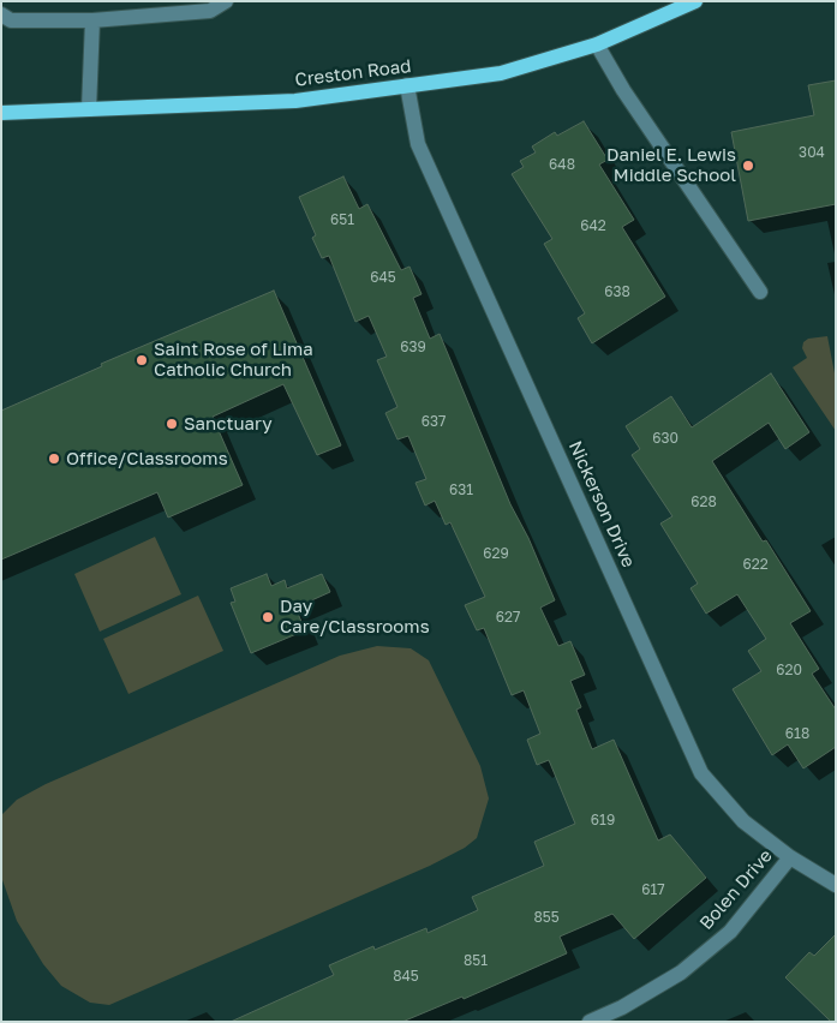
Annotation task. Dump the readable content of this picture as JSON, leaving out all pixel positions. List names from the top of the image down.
{
  "streets": {
    "main road": ["Creston Road"],
    "street": ["Nickerson Drive", "Bolen Drive"]
  },
  "crossings": [
    ["Creston Road", "Nickerson Drive"],
    ["Nickerson Drive", "Bolen Drive"]
  ],
  "places": [
    "Daniel E. Lewis Middle School",
    "Saint Rose of Lima Catholic Church",
    "Sanctuary",
    "Office/Classrooms",
    "Day Care/Classrooms"
  ],
  "house_numbers": [
    "304",
    "648",
    "651",
    "642",
    "645",
    "638",
    "639",
    "637",
    "630",
    "631",
    "628",
    "629",
    "622",
    "627",
    "620",
    "618",
    "619",
    "617",
    "855",
    "851",
    "845"
  ]
}
